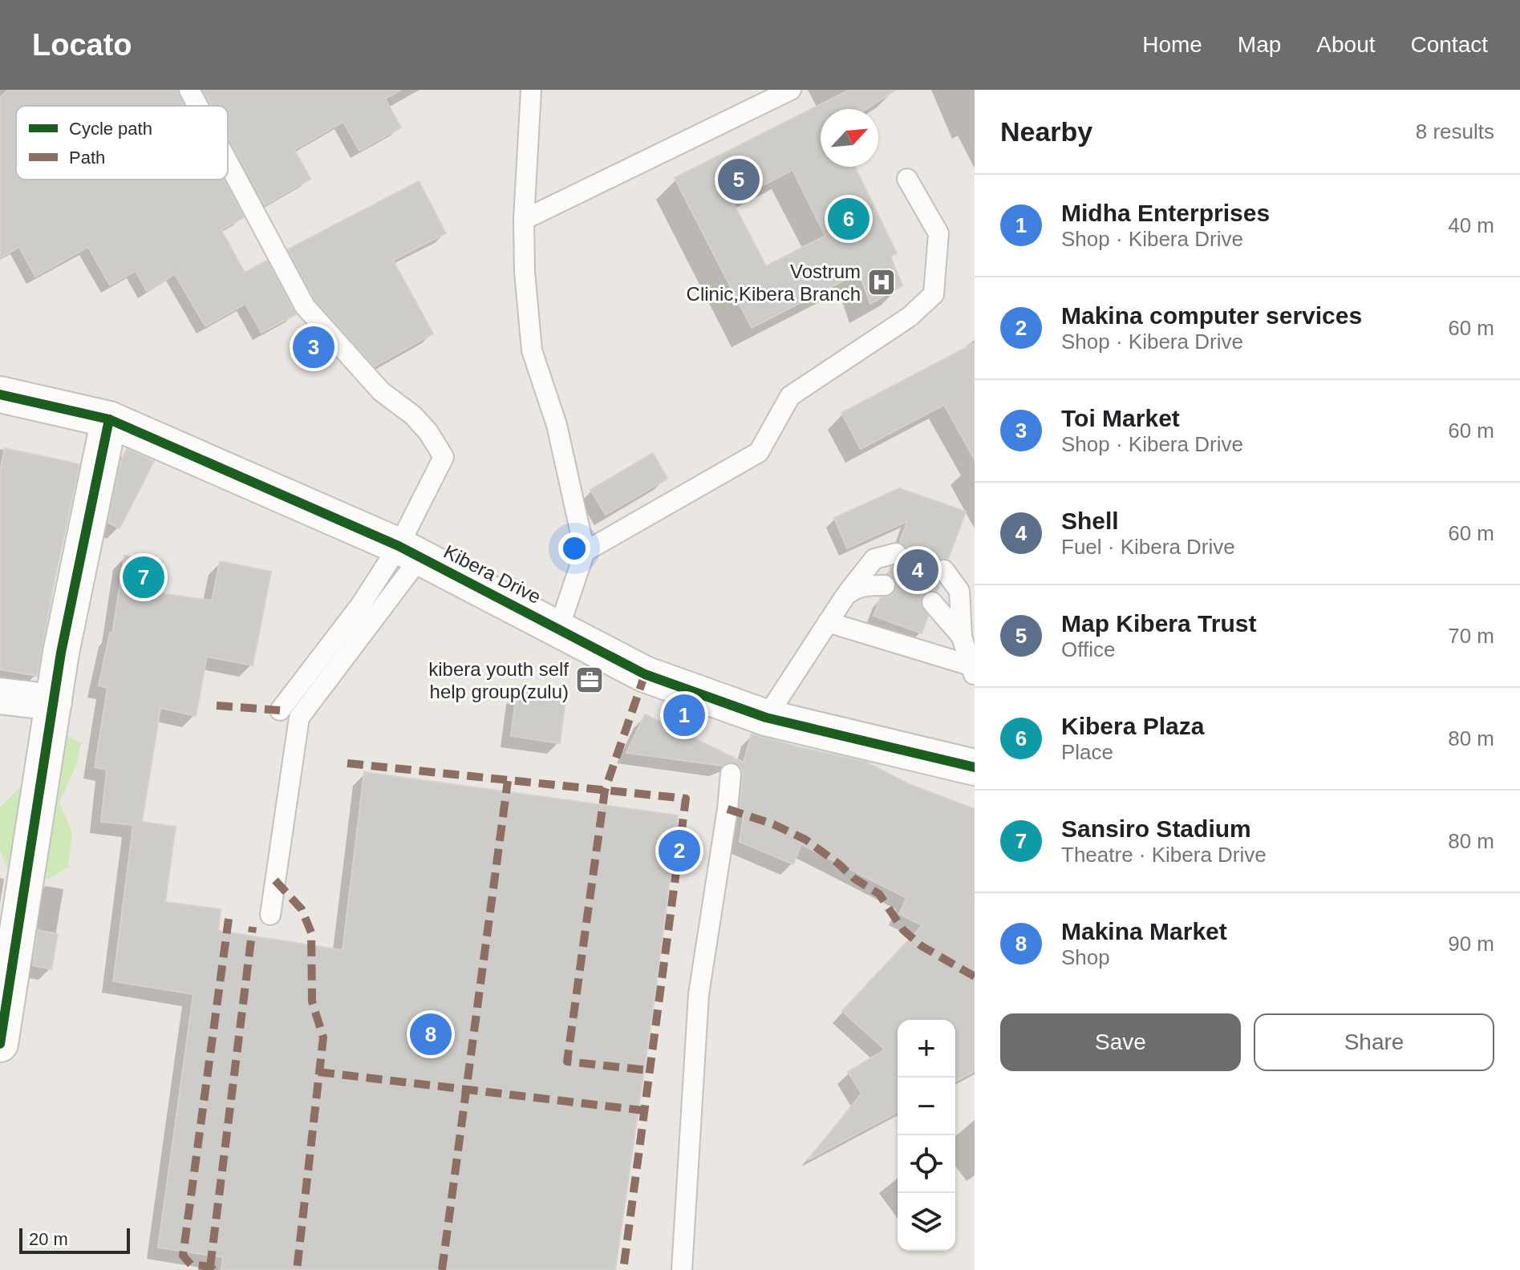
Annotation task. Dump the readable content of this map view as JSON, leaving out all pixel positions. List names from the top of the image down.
{
  "streets": {
    "street": ["Kibera Drive"]
  },
  "places": {
    "hospital": ["Vostrum Clinic,Kibera Branch"],
    "office": ["kibera youth self help group(zulu)"]
  },
  "legend": ["Cycle path", "Path"],
  "scale_bar": "20 m",
  "north": "top right",
  "page": {
    "header": "Locato",
    "nav": [
      "Home",
      "Map",
      "About",
      "Contact"
    ],
    "heading": ["Nearby", "8 results"],
    "pins": [
      "5",
      "6",
      "3",
      "4",
      "7",
      "1",
      "2",
      "8"
    ],
    "list": [
      {
        "mark": "1",
        "name": "Midha Enterprises",
        "note": "Shop · Kibera Drive",
        "value": "40 m"
      },
      {
        "mark": "2",
        "name": "Makina computer services",
        "note": "Shop · Kibera Drive",
        "value": "60 m"
      },
      {
        "mark": "3",
        "name": "Toi Market",
        "note": "Shop · Kibera Drive",
        "value": "60 m"
      },
      {
        "mark": "4",
        "name": "Shell",
        "note": "Fuel · Kibera Drive",
        "value": "60 m"
      },
      {
        "mark": "5",
        "name": "Map Kibera Trust",
        "note": "Office",
        "value": "70 m"
      },
      {
        "mark": "6",
        "name": "Kibera Plaza",
        "note": "Place",
        "value": "80 m"
      },
      {
        "mark": "7",
        "name": "Sansiro Stadium",
        "note": "Theatre · Kibera Drive",
        "value": "80 m"
      },
      {
        "mark": "8",
        "name": "Makina Market",
        "note": "Shop",
        "value": "90 m"
      }
    ],
    "buttons": ["Save", "Share"],
    "map_buttons": ["+", "−"],
    "scale": "20 m"
  }
}
